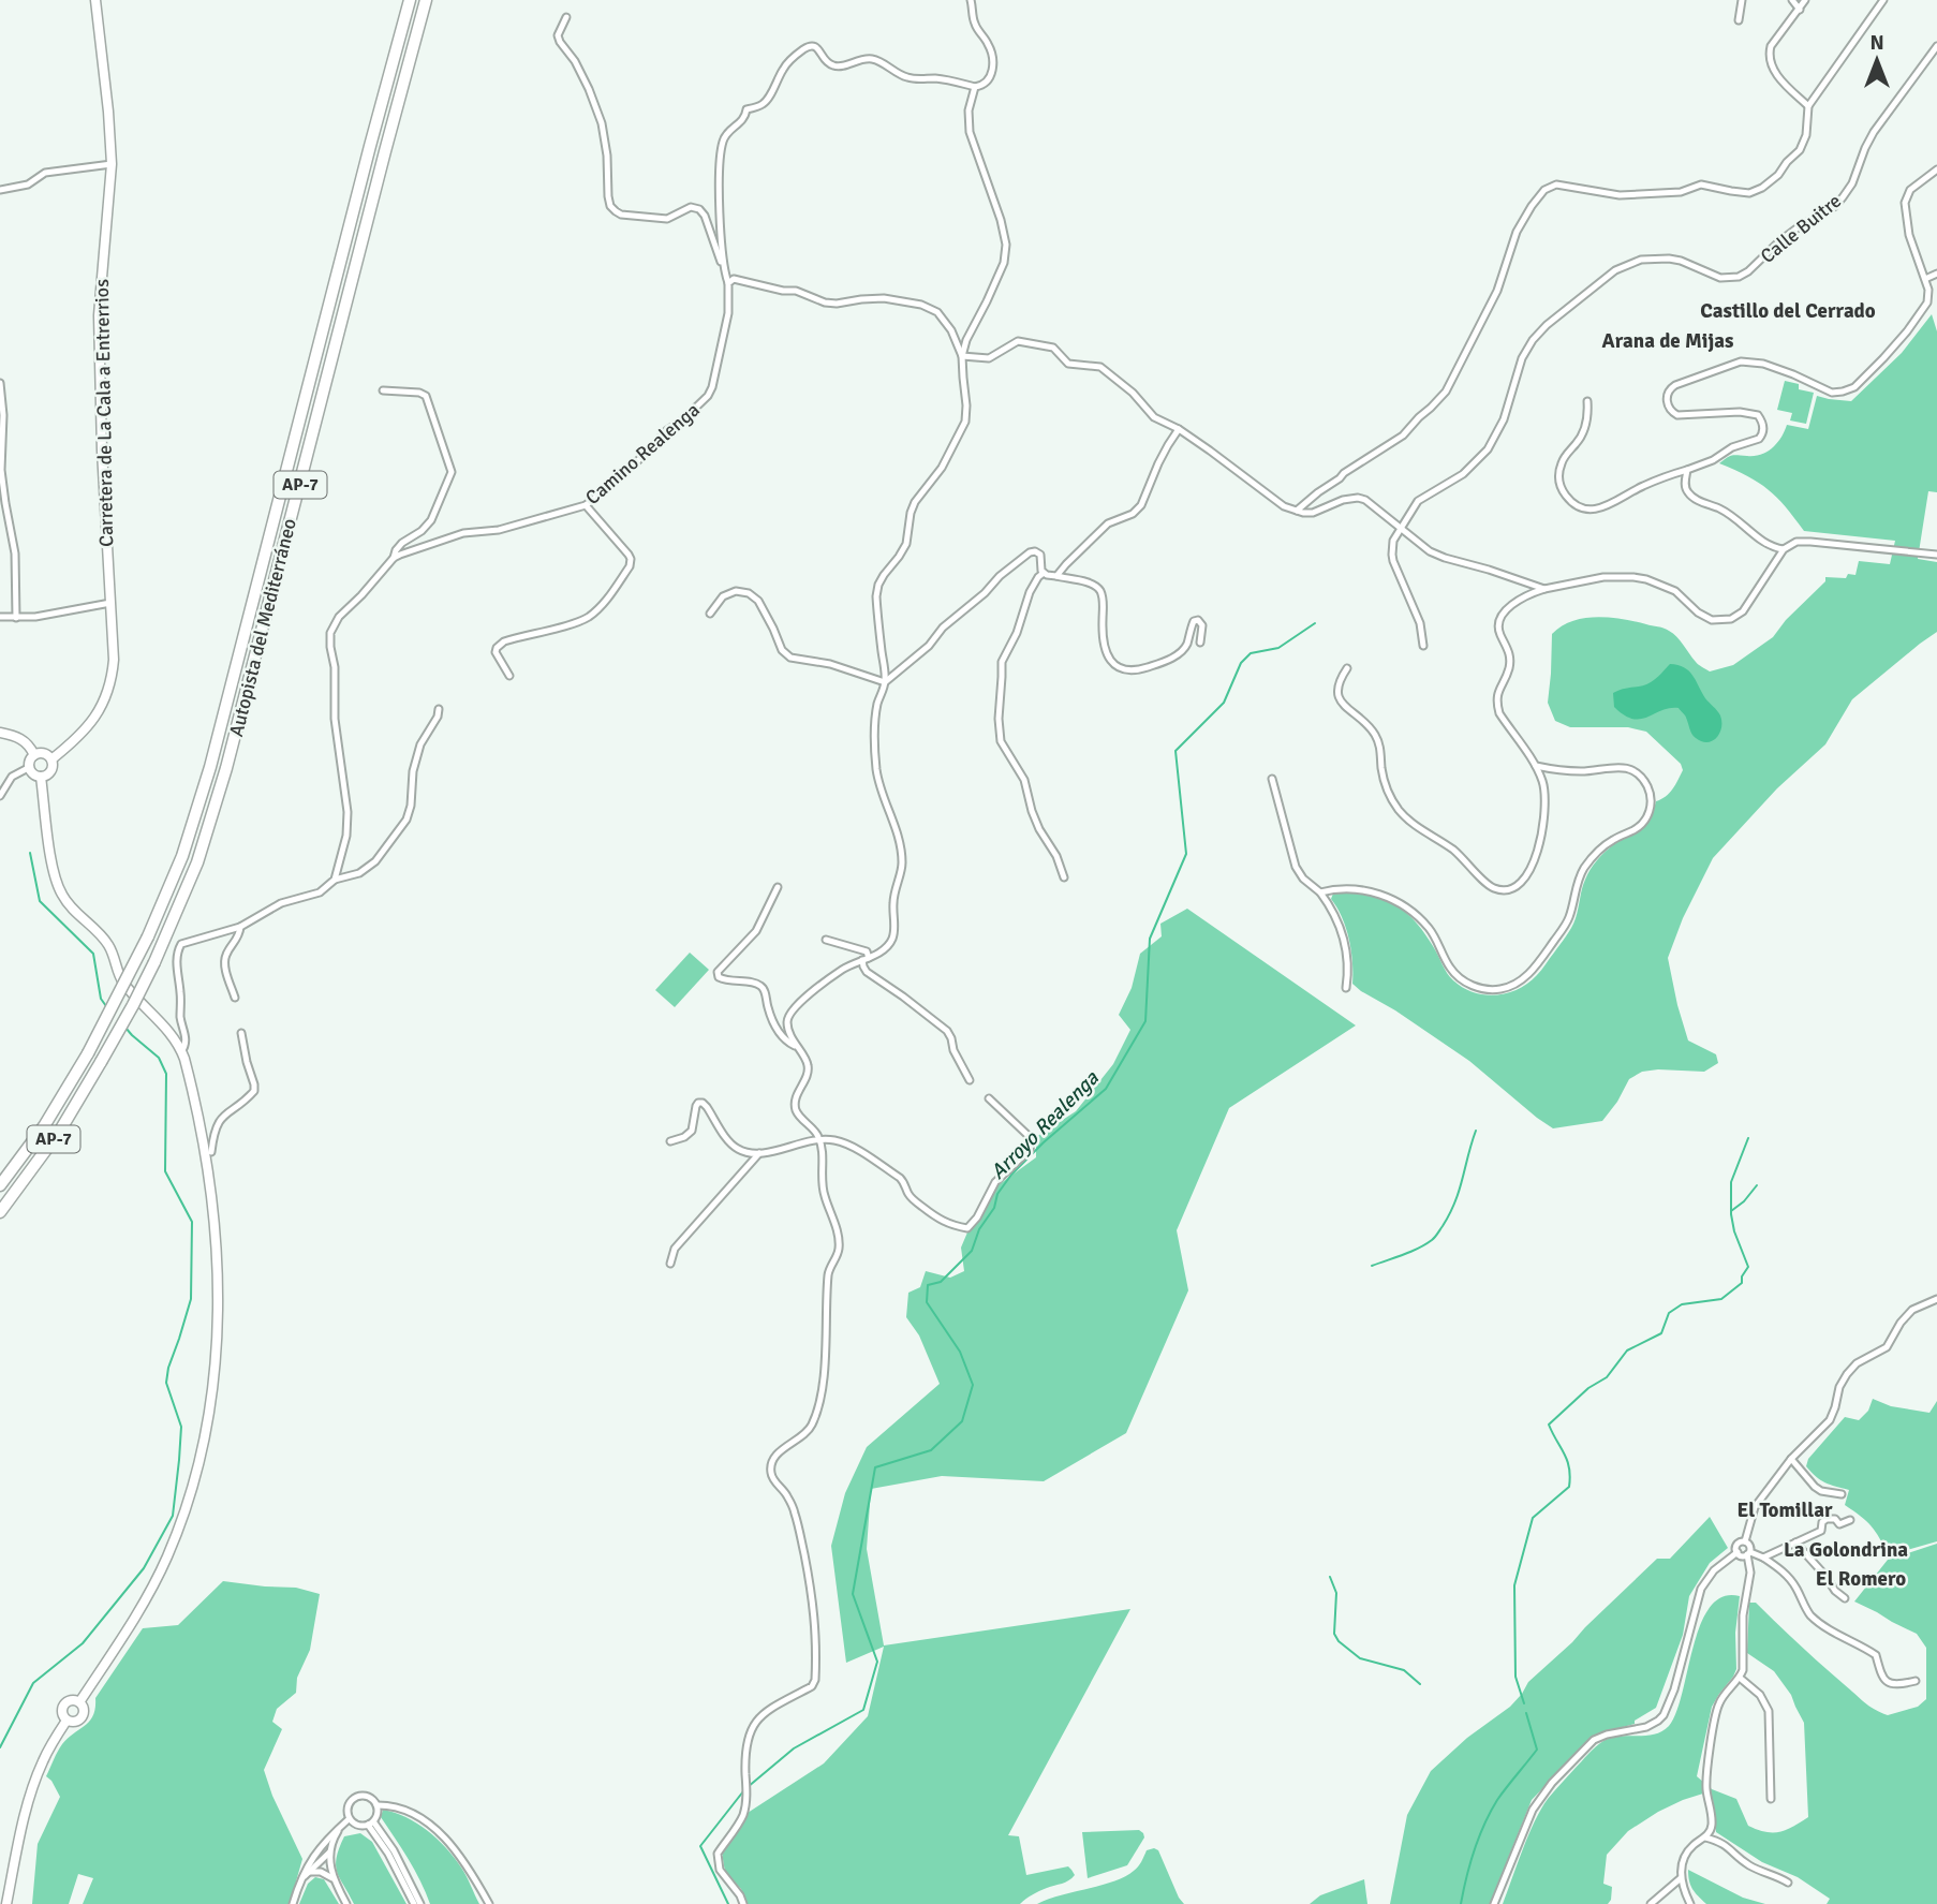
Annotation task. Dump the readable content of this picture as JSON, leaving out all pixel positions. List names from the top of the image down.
{
  "streets": {
    "highway": ["AP-7", "Autopista del Mediterráneo"],
    "street": ["Calle Buitre", "Carretera de La Cala a Entrerrios", "Camino Realenga"]
  },
  "districts": [
    "Castillo del Cerrado",
    "Arana de Mijas",
    "El Tomillar",
    "La Golondrina",
    "El Romero"
  ],
  "water": ["Arroyo Realenga"],
  "north": "top"
}
